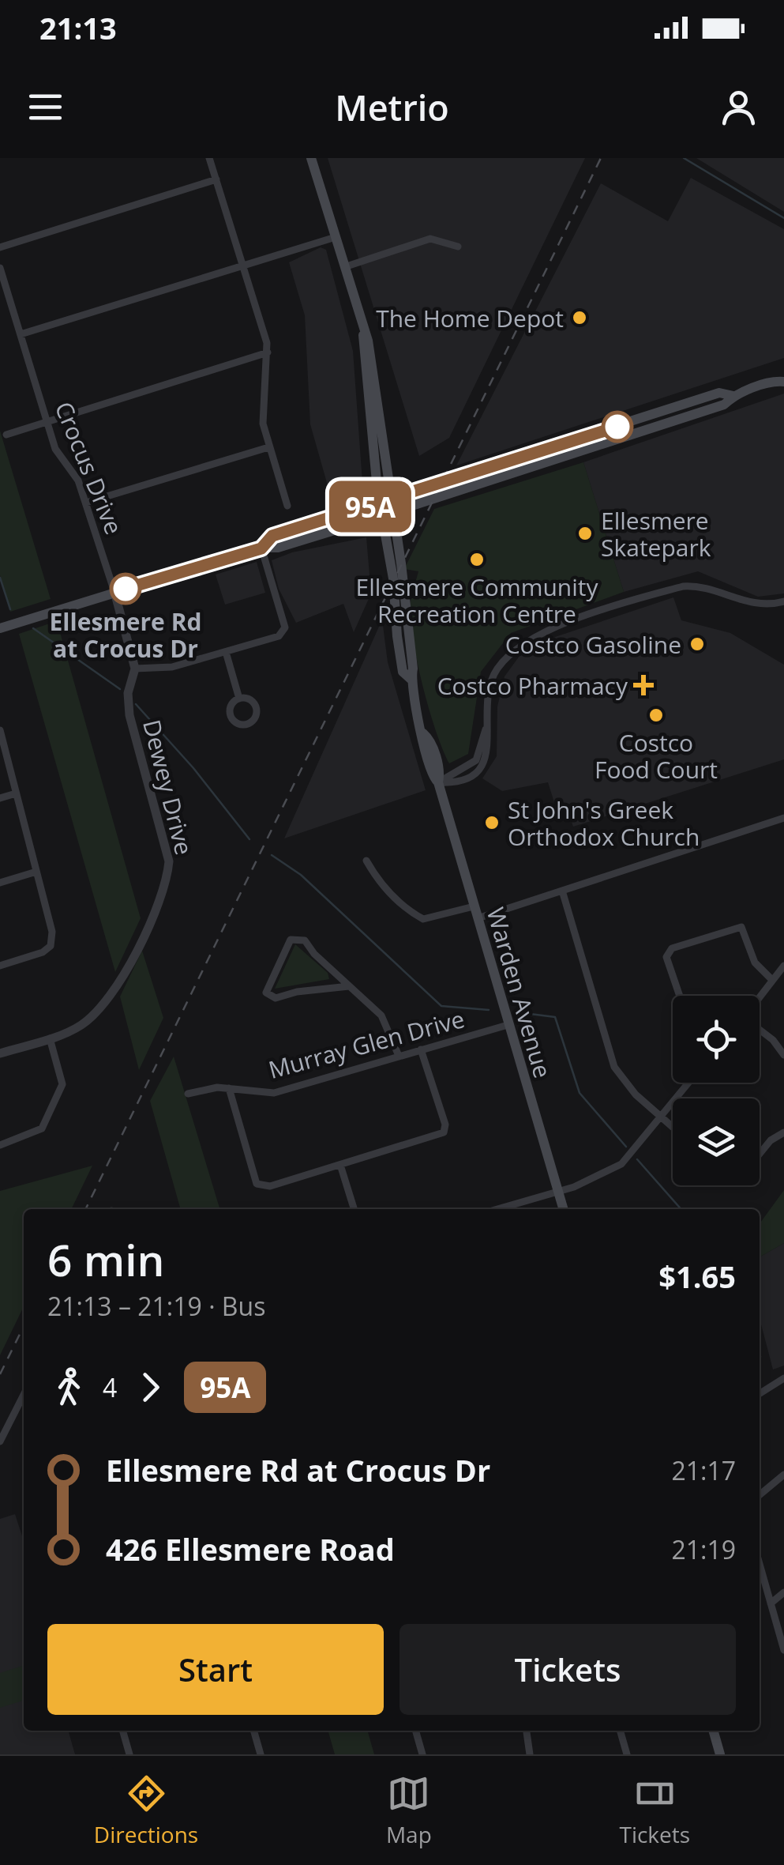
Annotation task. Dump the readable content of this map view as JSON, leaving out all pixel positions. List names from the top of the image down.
{
  "streets": {
    "main road": ["Warden Avenue"],
    "street": ["Crocus Drive", "Dewey Drive", "Murray Glen Drive"]
  },
  "crossings": [
    ["Crocus Drive", "Dewey Drive"],
    ["Warden Avenue", "Murray Glen Drive"]
  ],
  "places": {
    "other": [
      "The Home Depot",
      "Ellesmere Skatepark",
      "Ellesmere Community Recreation Centre",
      "Ellesmere Rd at Crocus Dr",
      "Costco Gasoline",
      "Costco Food Court",
      "St John's Greek Orthodox Church"
    ],
    "health": ["Costco Pharmacy"]
  },
  "lines": ["bus line 95A"],
  "page": {
    "status": "21:13",
    "header": "Metrio",
    "on_map": "95A",
    "heading": ["6 min", "21:13 – 21:19 · Bus", "$1.65"],
    "legs": ["4", "95A"],
    "list": [
      {
        "name": "Ellesmere Rd at Crocus Dr",
        "value": "21:17"
      },
      {
        "name": "426 Ellesmere Road",
        "value": "21:19"
      }
    ],
    "buttons": ["Start", "Tickets"],
    "tabs": ["Directions", "Map", "Tickets"]
  }
}
